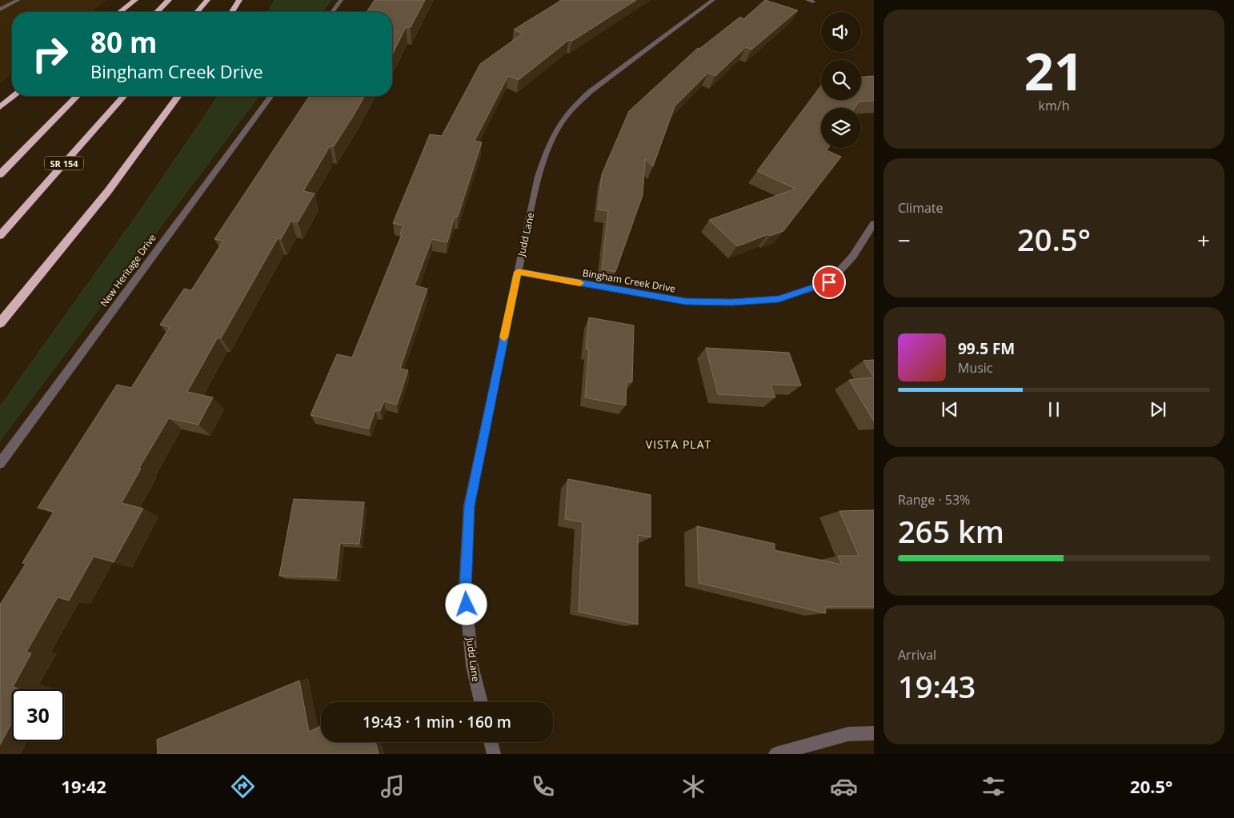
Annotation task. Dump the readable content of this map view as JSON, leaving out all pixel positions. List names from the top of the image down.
{
  "streets": {
    "highway": ["SR 154"],
    "street": ["Judd Lane", "New Heritage Drive", "Bingham Creek Drive"]
  },
  "crossings": [
    ["Judd Lane", "Bingham Creek Drive"]
  ],
  "districts": ["VISTA PLAT"],
  "page": {
    "tile": [
      ["21", "km/h"],
      "Climate",
      ["Range · 53%", "265 km"],
      ["Arrival", "19:43"]
    ],
    "turn": ["80 m", "Bingham Creek Drive"],
    "heat": ["−", "20.5°", "+"],
    "song": ["99.5 FM", "Music"],
    "limit": "30",
    "trip": "19:43 · 1 min · 160 m",
    "tabs": ["19:42", "20.5°"]
  }
}
